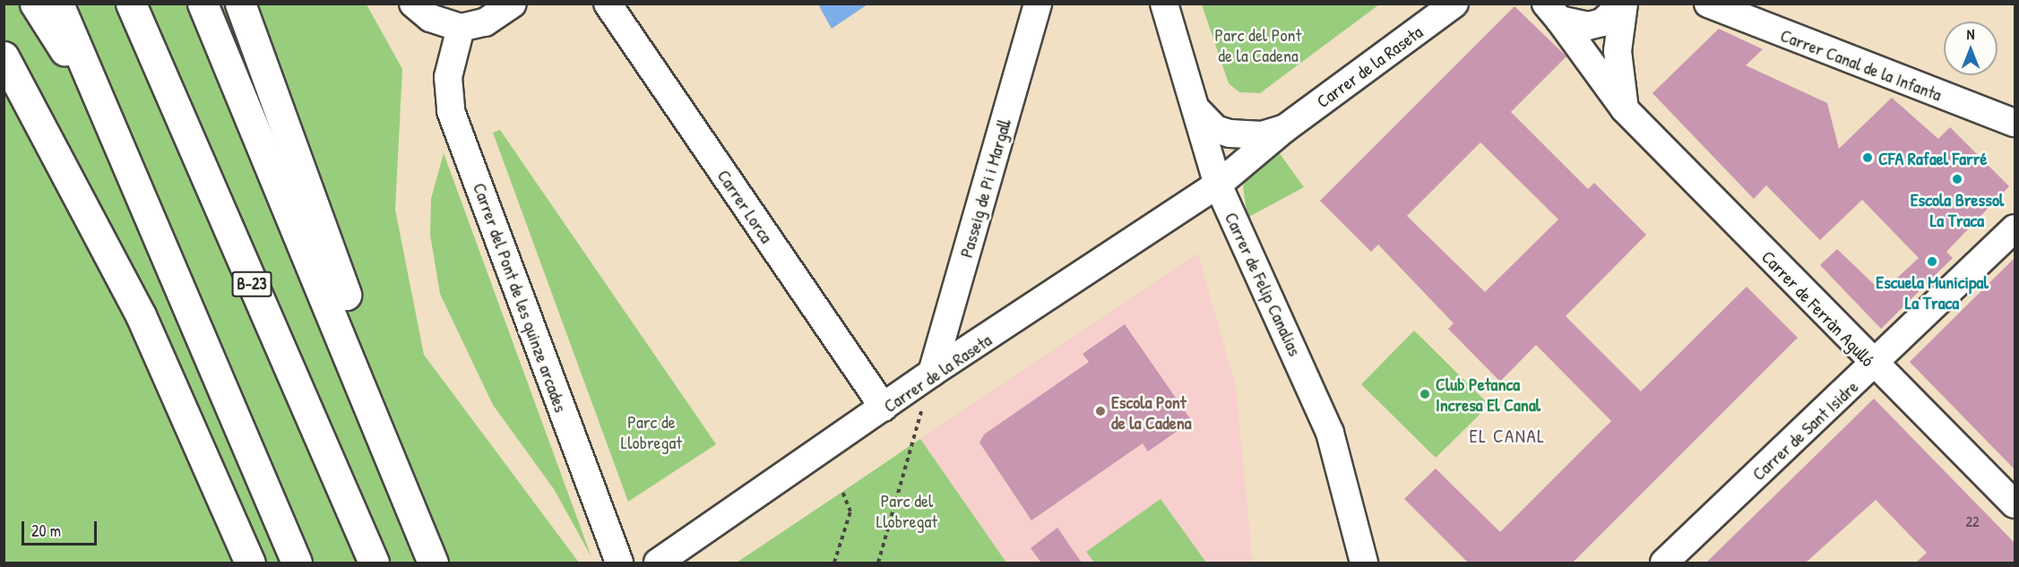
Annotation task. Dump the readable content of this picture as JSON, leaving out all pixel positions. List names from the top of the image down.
{
  "streets": {
    "highway": ["B-23"],
    "street": [
      "Carrer Canal de la Infanta",
      "Carrer de la Raseta",
      "Passeig de Pi i Margall",
      "Carrer Lorca",
      "Carrer de Felip Canalias",
      "Carrer del Pont de les quinze arcades",
      "Carrer de Ferràn Agulló",
      "Carrer de Sant Isidre"
    ]
  },
  "crossings": [
    ["Carrer de la Raseta", "Passeig de Pi i Margall"],
    ["Carrer de la Raseta", "Carrer Lorca"],
    ["Carrer de la Raseta", "Carrer de Felip Canalias"],
    ["Carrer de Ferràn Agulló", "Carrer de Sant Isidre"]
  ],
  "districts": ["EL CANAL"],
  "parks": ["Parc del Pont de la Cadena", "Parc de Llobregat", "Parc del Llobregat"],
  "places": [
    "CFA Rafael Farré",
    "Escola Bressol La Traca",
    "Escuela Municipal La Traca",
    "Club Petanca Incresa El Canal",
    "Escola Pont de la Cadena"
  ],
  "house_numbers": ["22"],
  "scale_bar": "20 m",
  "north": "top"
}
